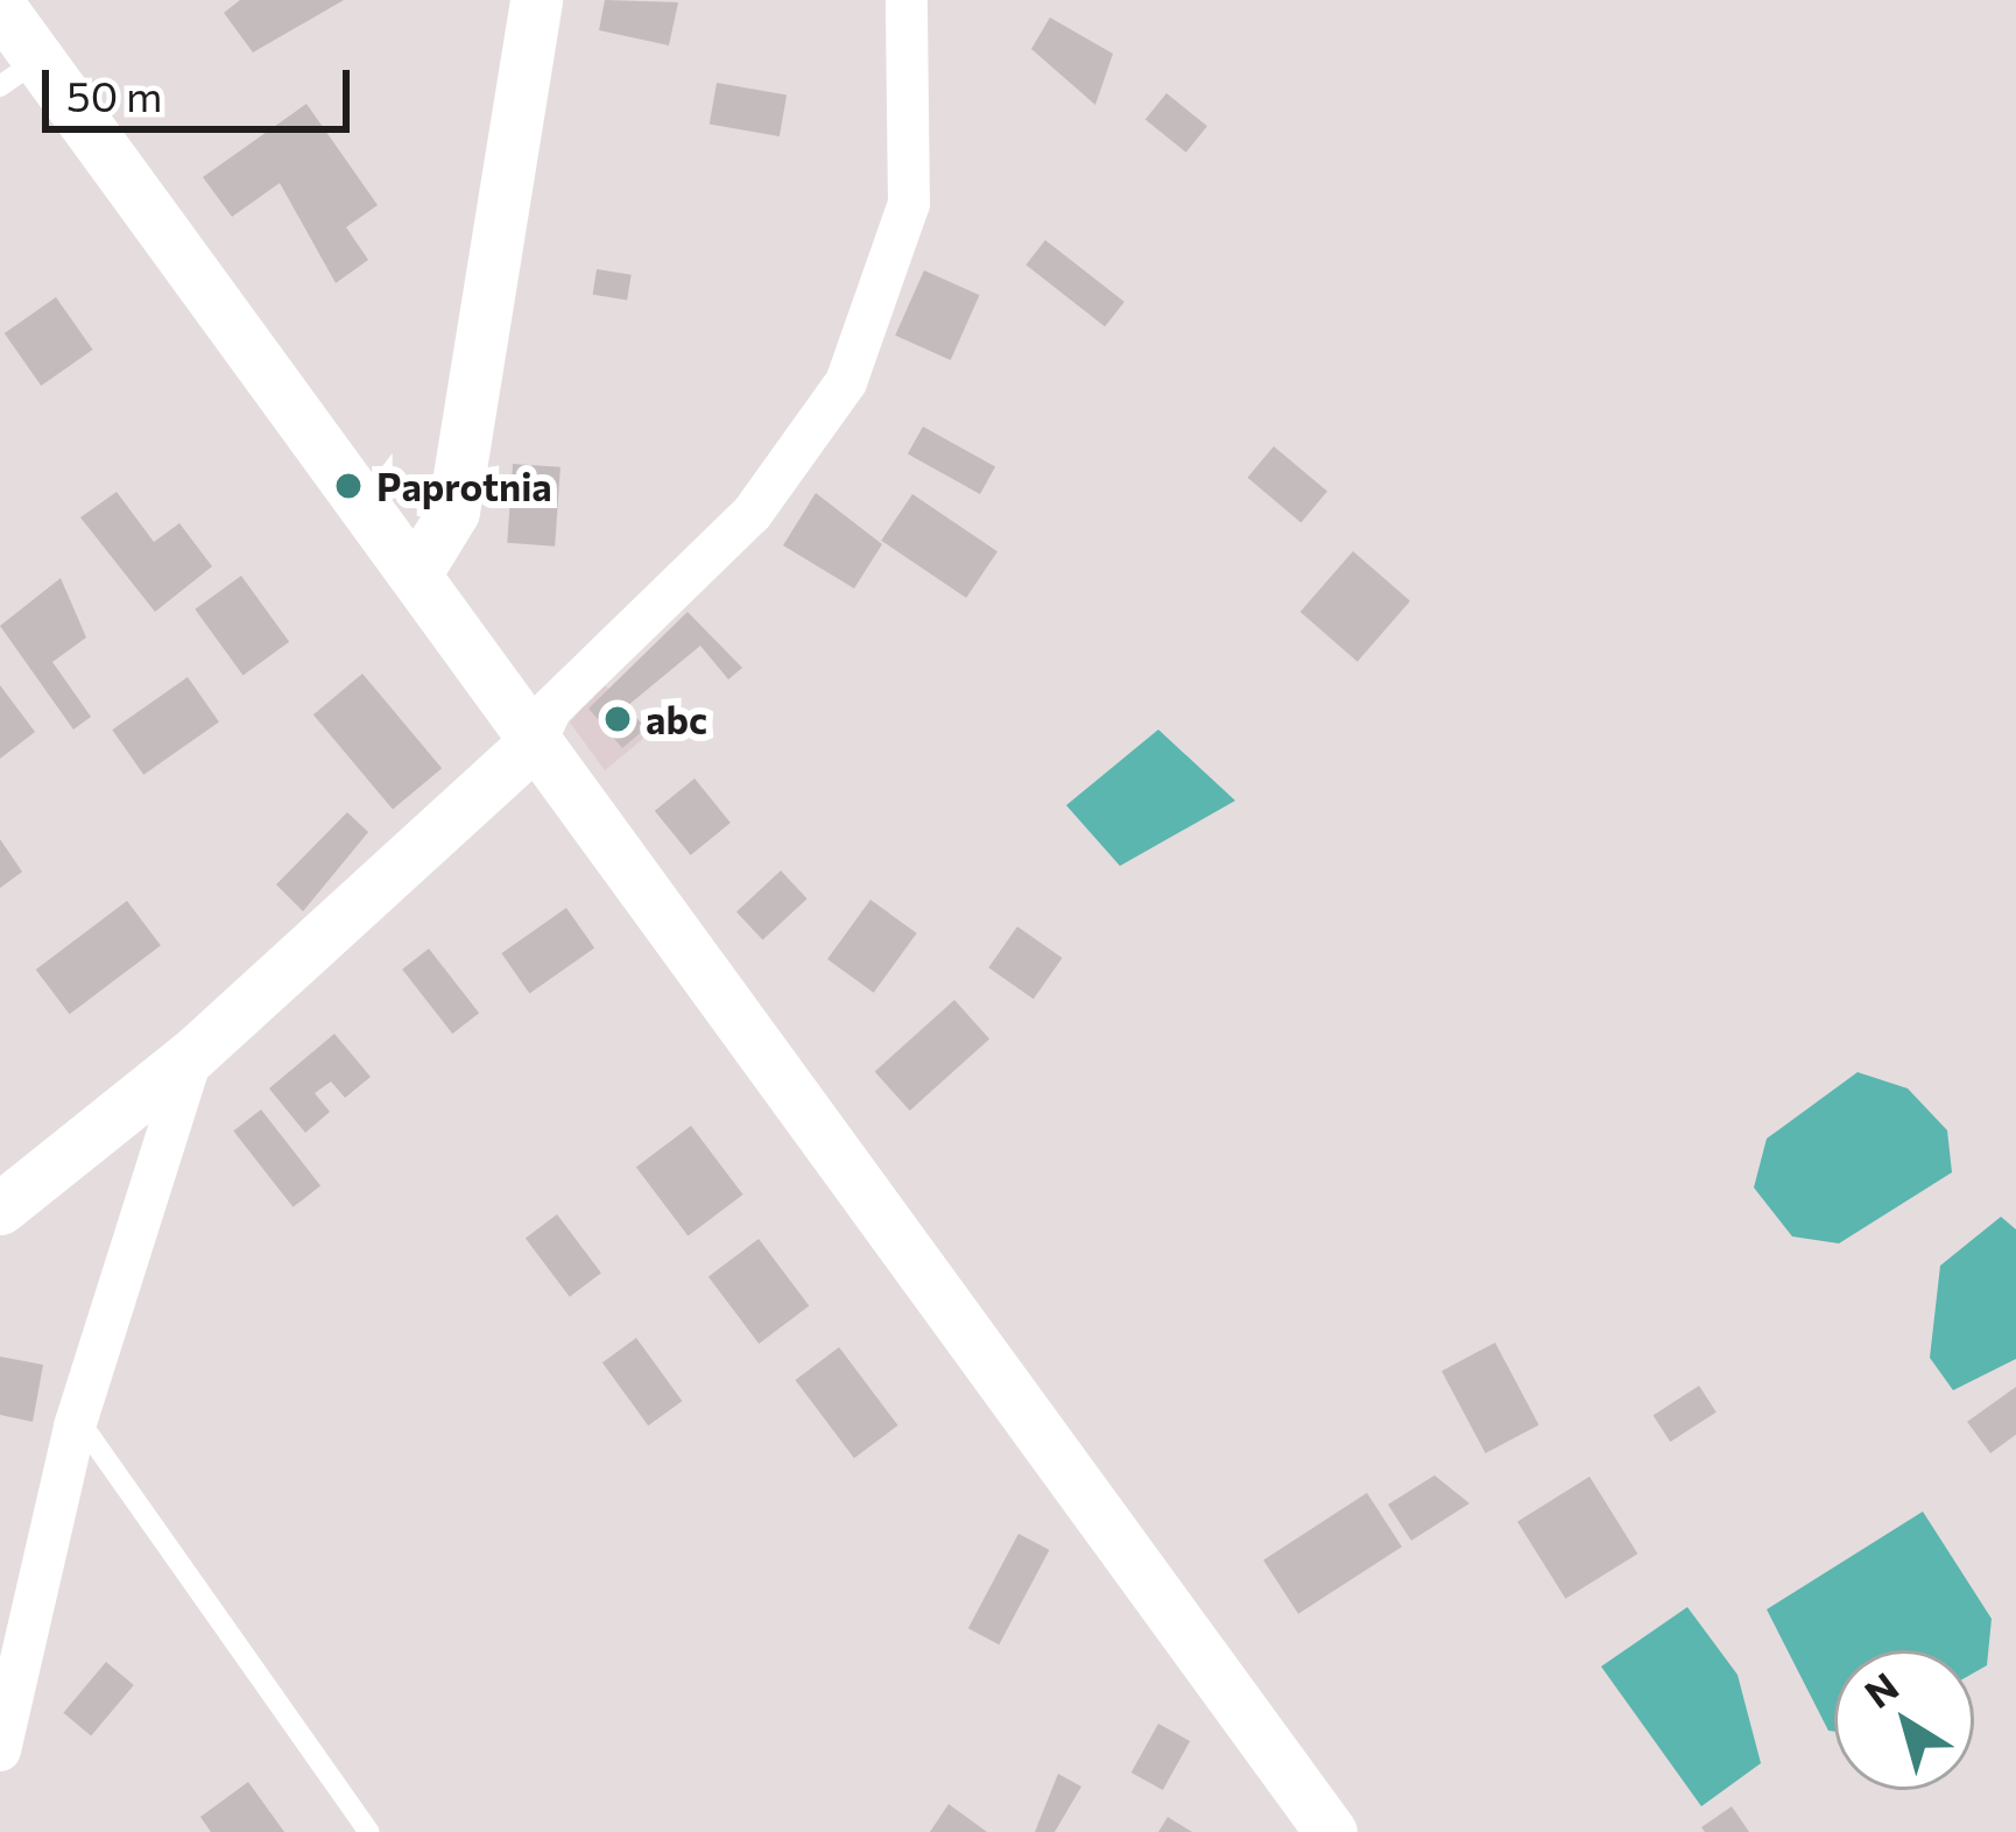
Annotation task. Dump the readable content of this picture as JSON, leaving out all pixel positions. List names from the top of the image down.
{
  "places": ["Paprotnia", "abc"],
  "scale_bar": "50 m",
  "north": "top left"
}
